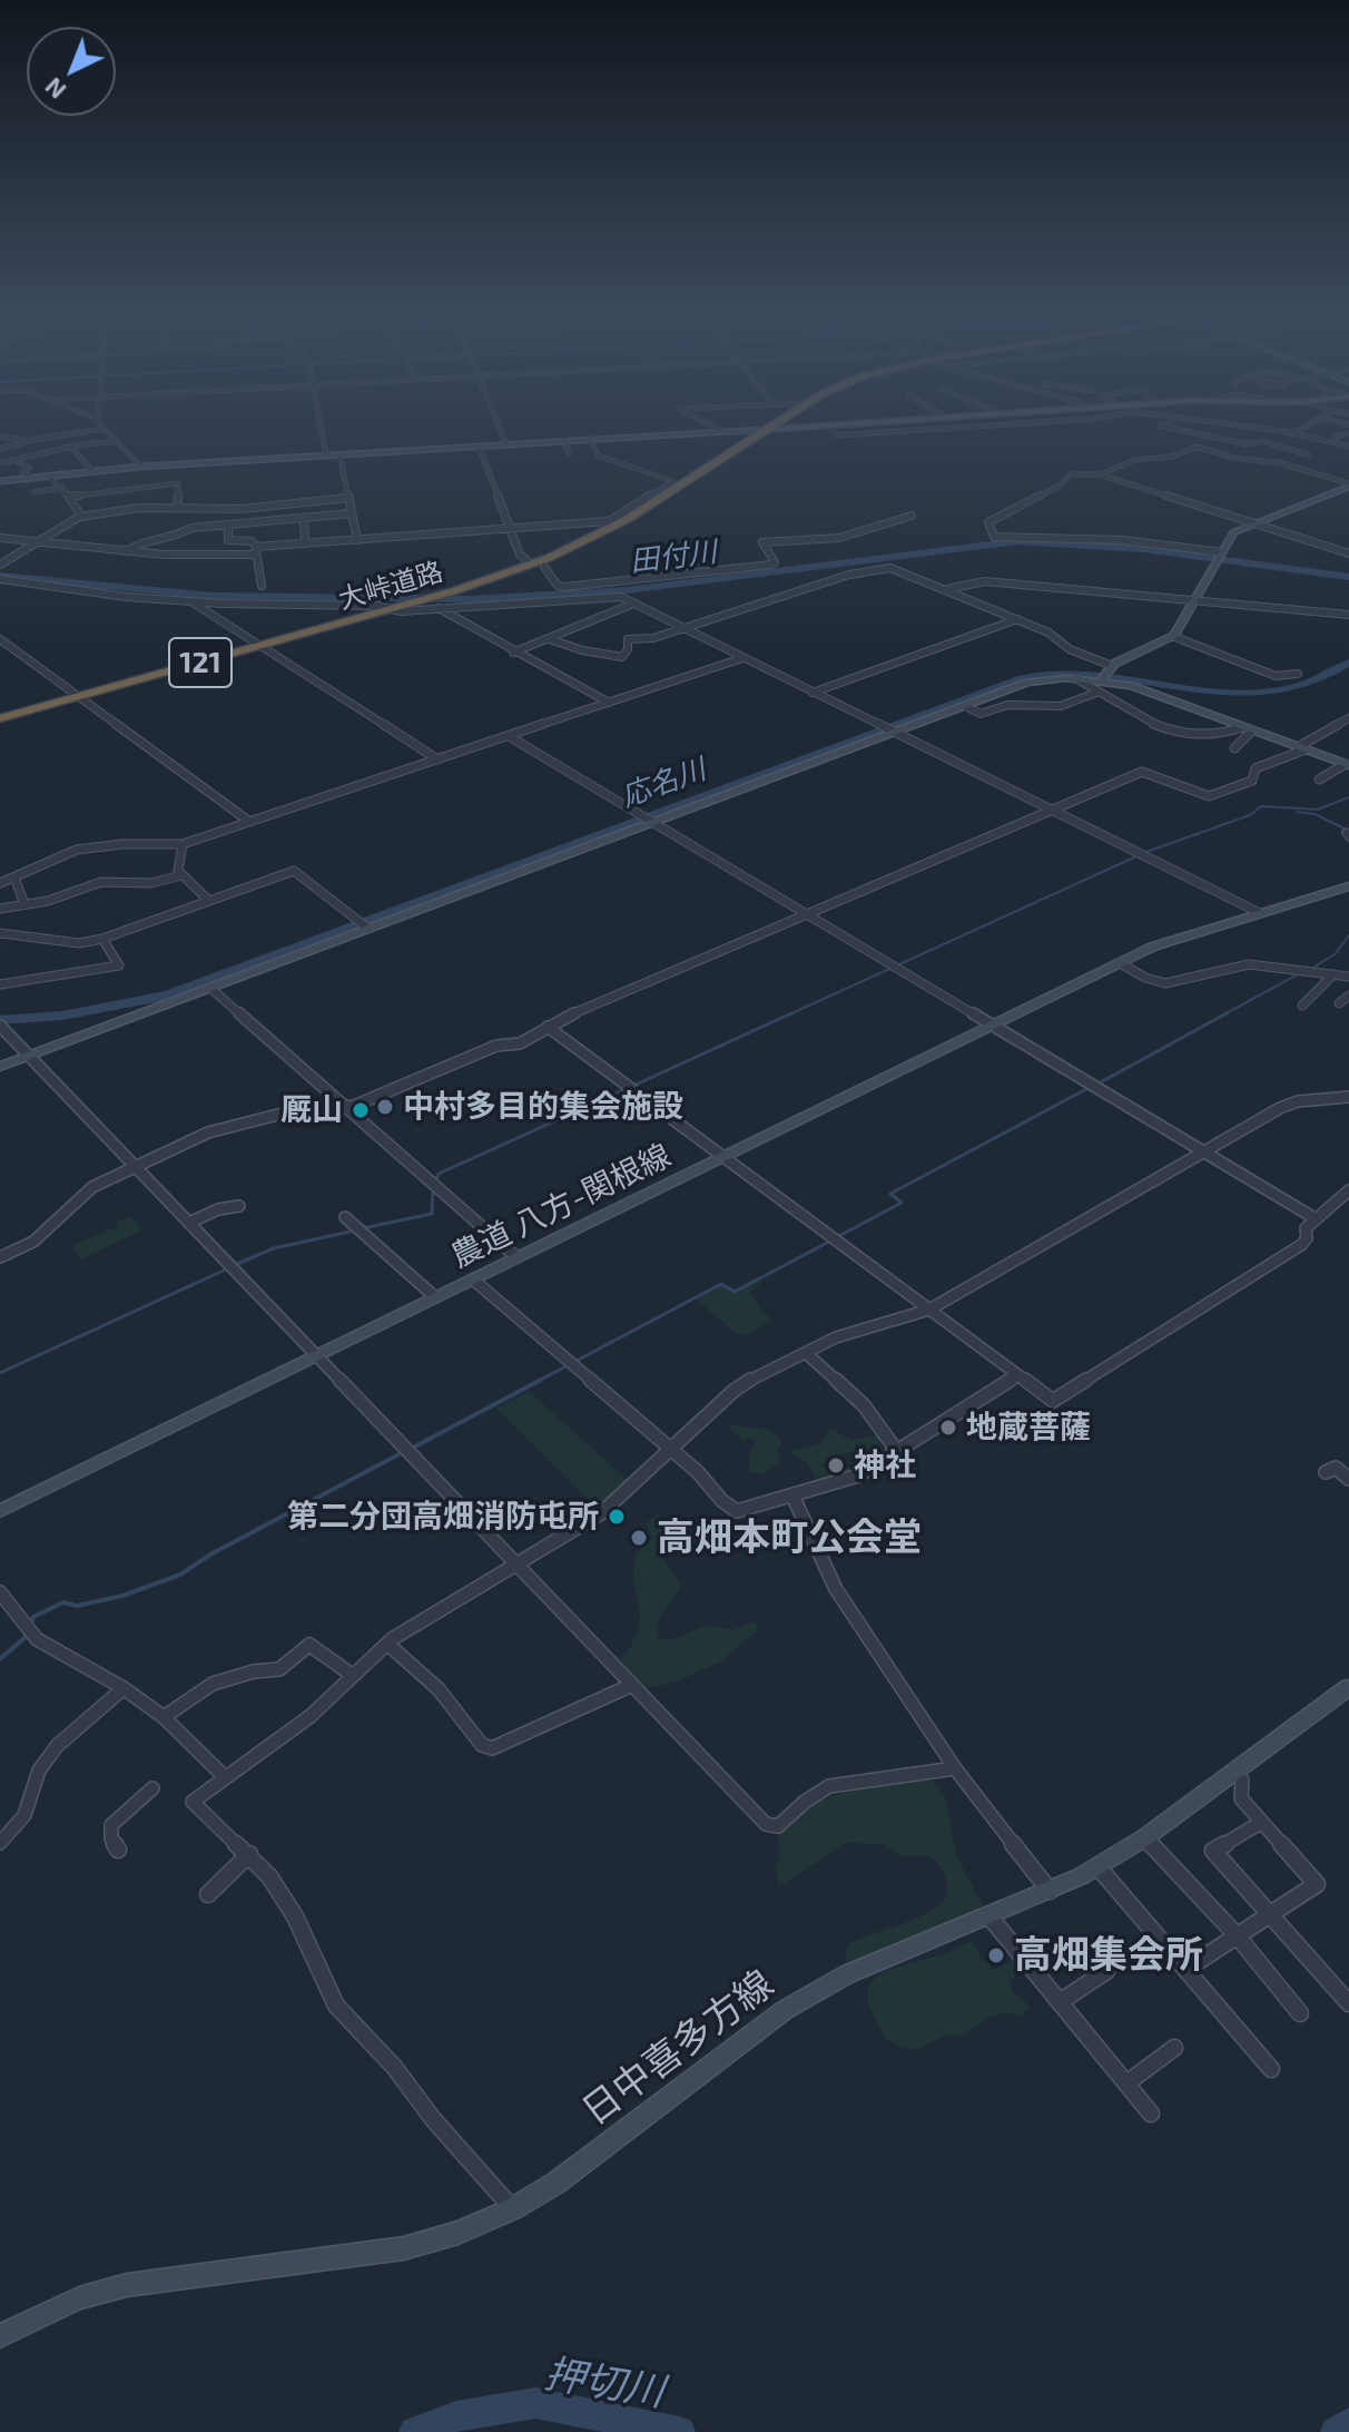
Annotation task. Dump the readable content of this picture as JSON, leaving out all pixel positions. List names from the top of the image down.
{
  "streets": {
    "highway": ["大峠道路", "121"],
    "street": ["農道 八方-関根線", "日中喜多方線"]
  },
  "water": ["田付川", "応名川", "押切川"],
  "places": [
    "中村多目的集会施設",
    "厩山",
    "地蔵菩薩",
    "神社",
    "第二分団高畑消防屯所",
    "高畑本町公会堂",
    "高畑集会所"
  ],
  "north": "bottom left"
}
